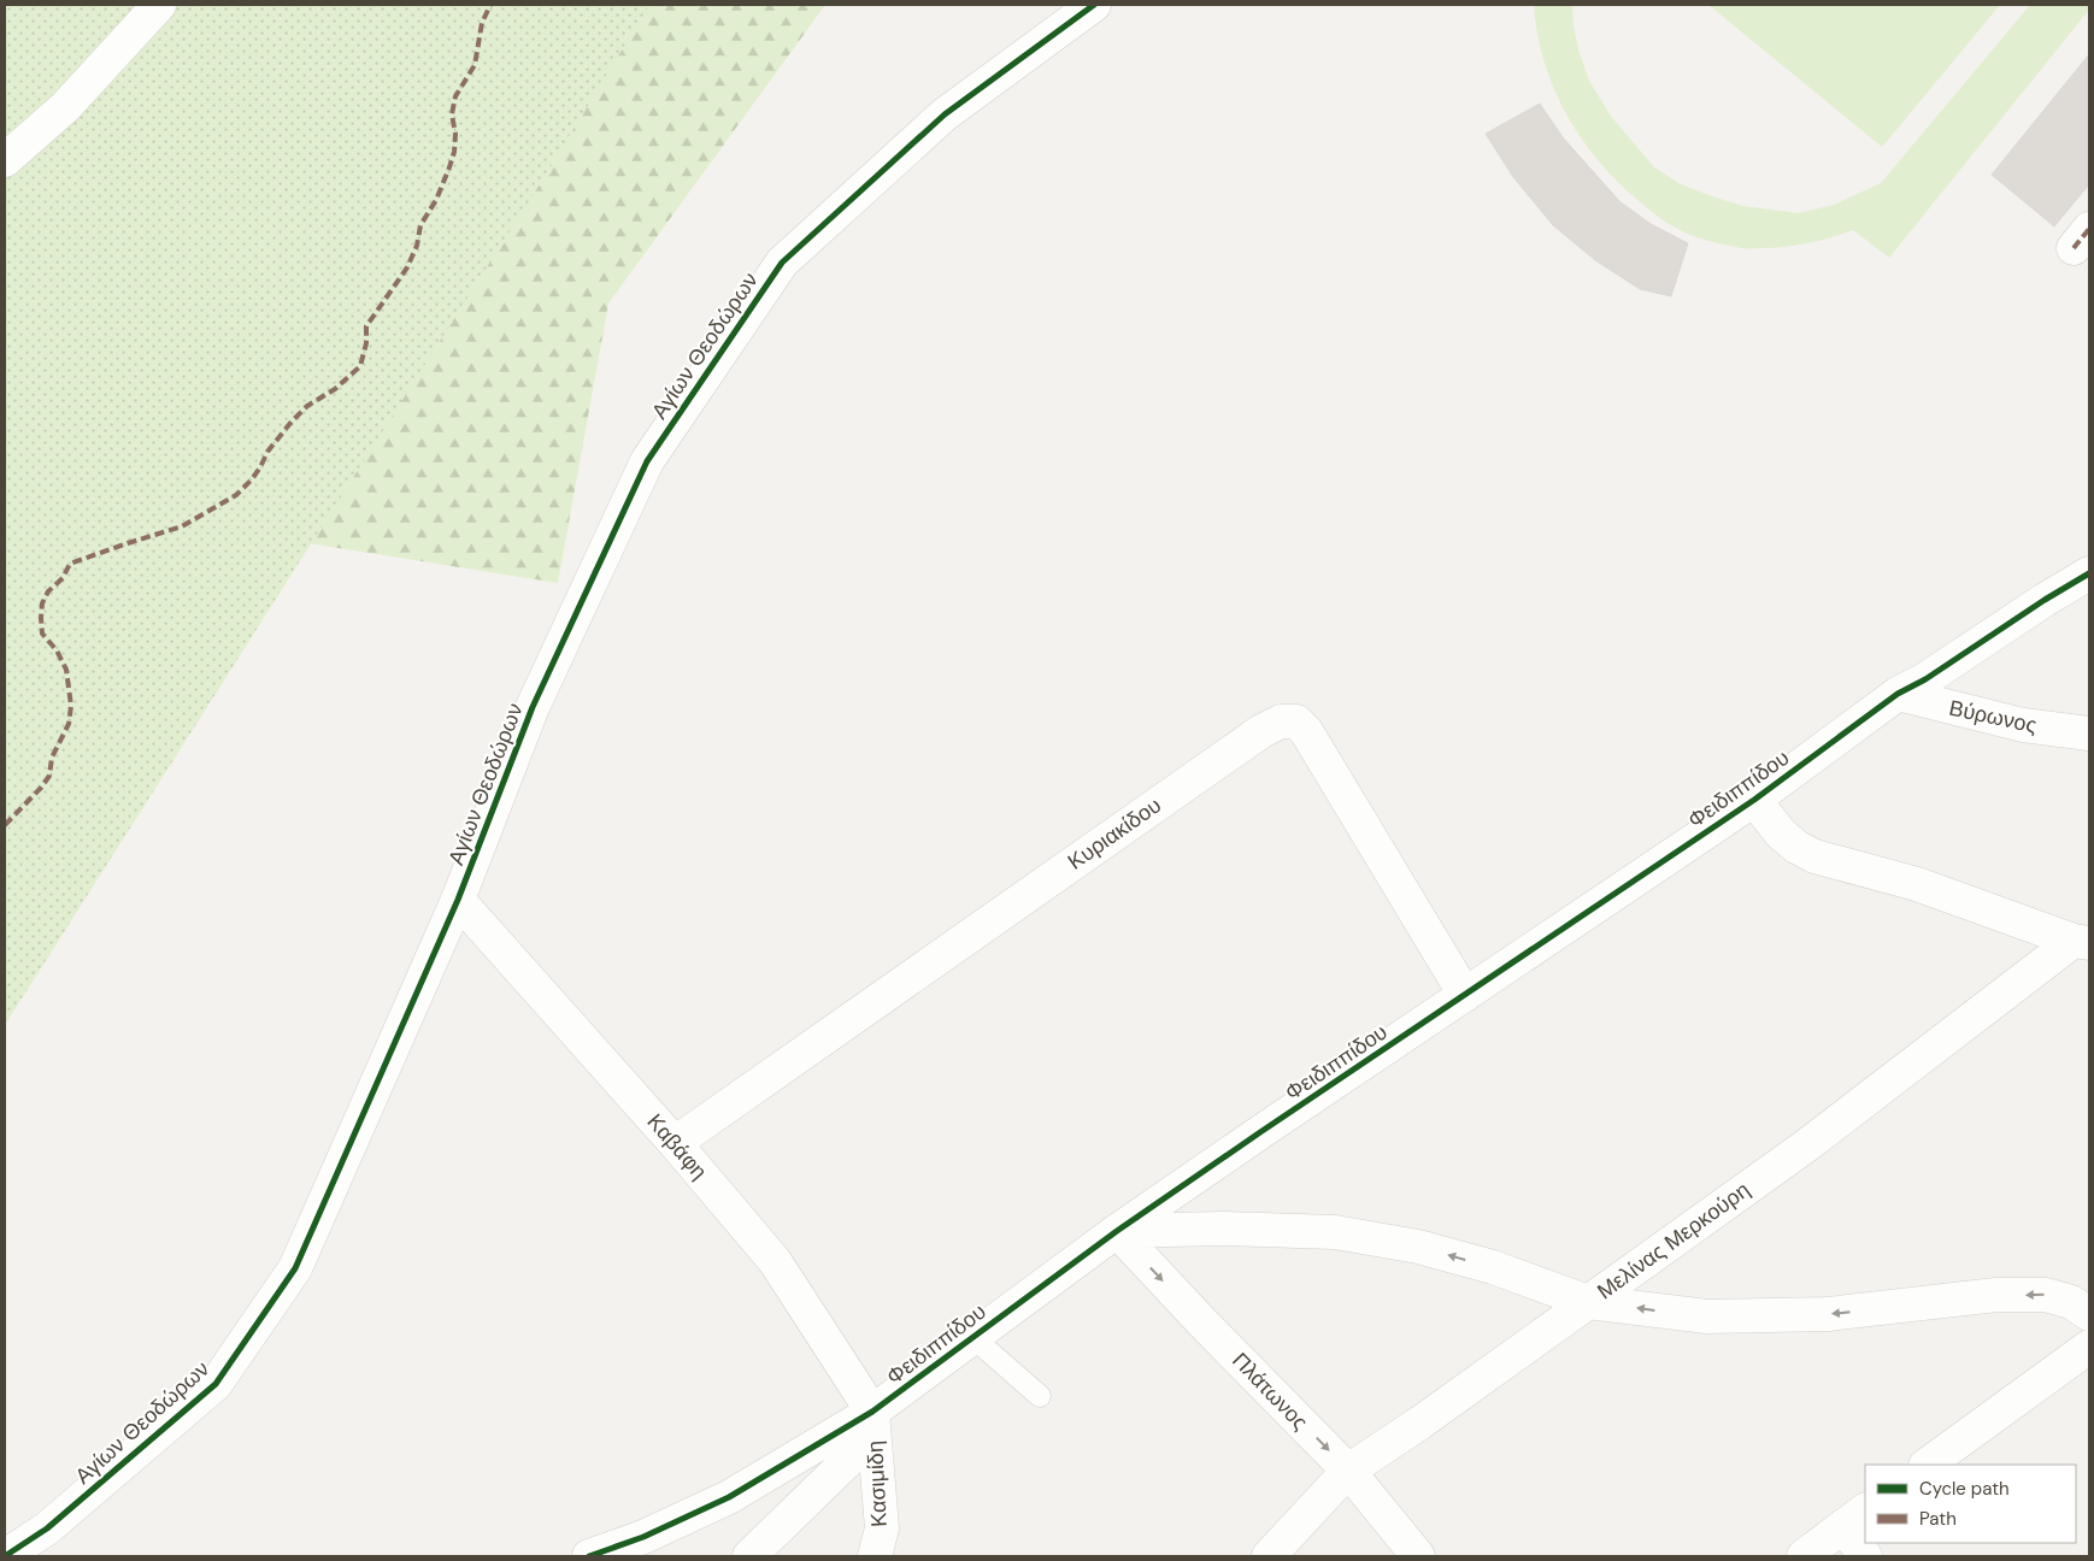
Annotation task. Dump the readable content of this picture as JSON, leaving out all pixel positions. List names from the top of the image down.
{
  "streets": {
    "street": [
      "Αγίων Θεοδώρων",
      "Βύρωνος",
      "Φειδιππίδου",
      "Κυριακίδου",
      "Καβάφη",
      "Μελίνας Μερκούρη",
      "Πλάτωνος",
      "Κασιμίδη"
    ]
  },
  "crossings": [
    ["Αγίων Θεοδώρων", "Καβάφη"],
    ["Βύρωνος", "Φειδιππίδου"],
    ["Φειδιππίδου", "Κυριακίδου"],
    ["Φειδιππίδου", "Καβάφη"],
    ["Φειδιππίδου", "Πλάτωνος"],
    ["Φειδιππίδου", "Κασιμίδη"],
    ["Κυριακίδου", "Καβάφη"],
    ["Καβάφη", "Κασιμίδη"],
    ["Μελίνας Μερκούρη", "Πλάτωνος"]
  ],
  "one_way": ["Πλάτωνος"],
  "legend": ["Cycle path", "Path"]
}
